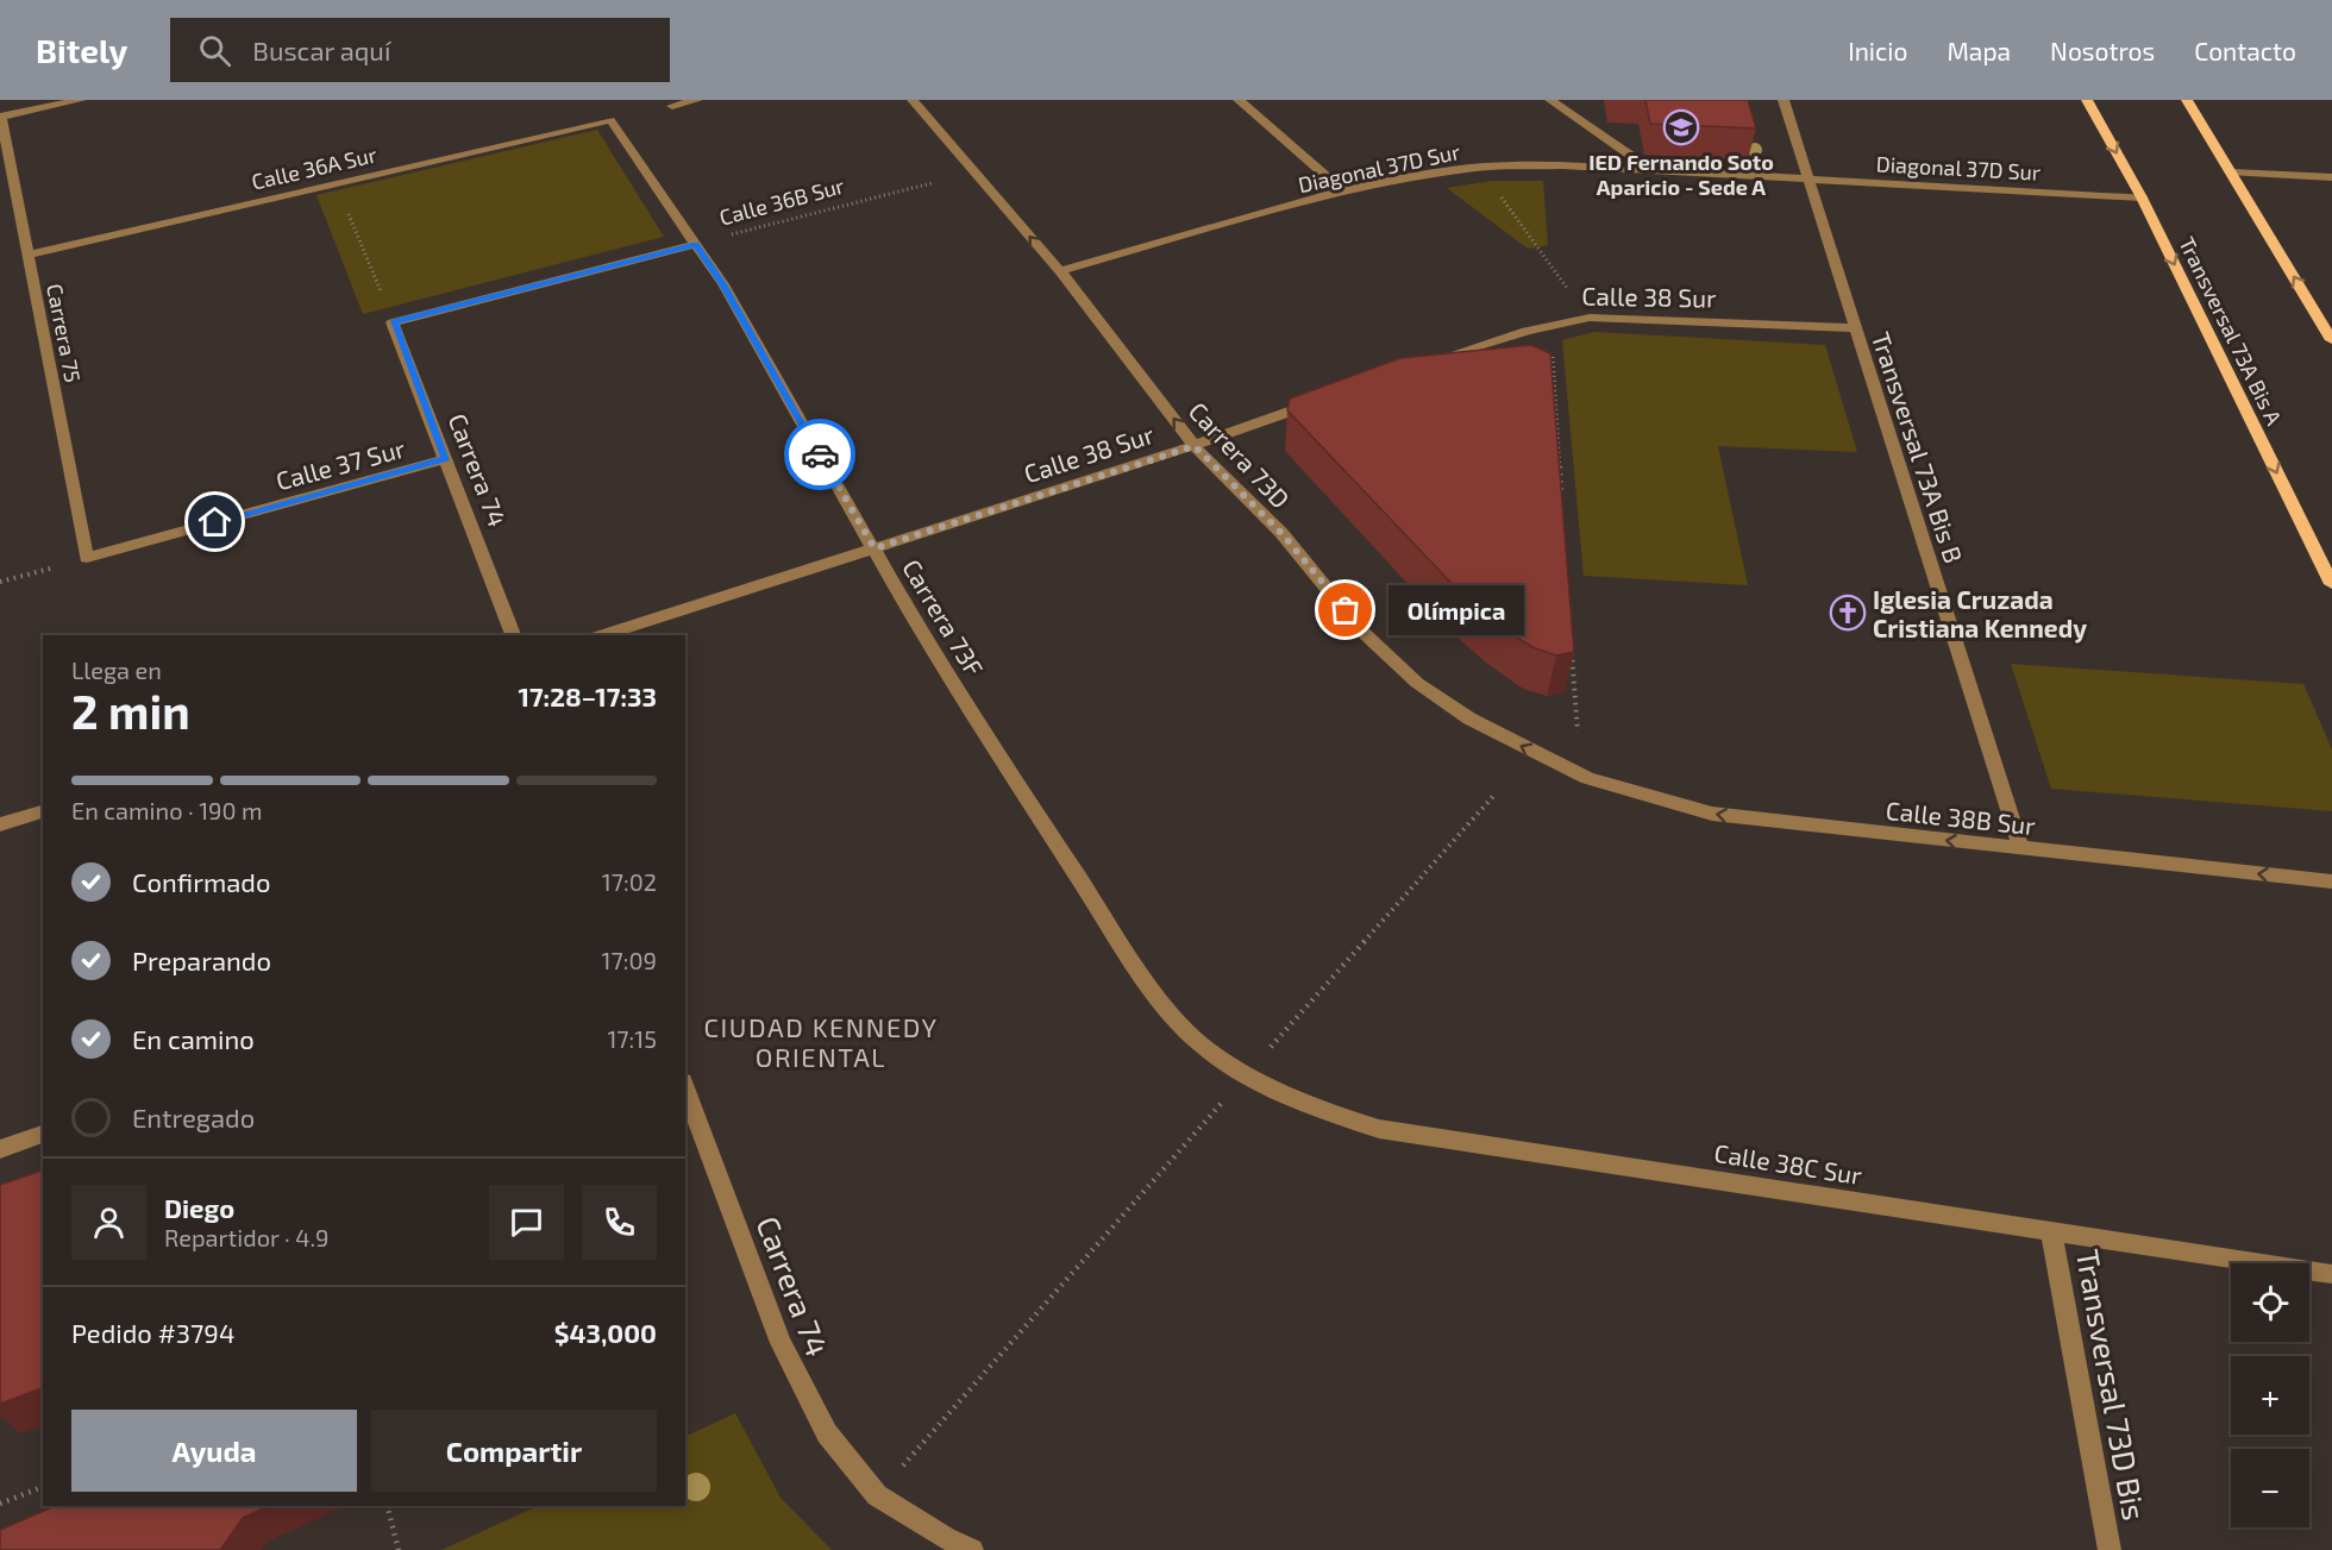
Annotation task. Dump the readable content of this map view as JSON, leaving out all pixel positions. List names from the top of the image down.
{
  "streets": {
    "main road": ["Transversal 73A Bis A"],
    "street": [
      "Calle 36A Sur",
      "Diagonal 37D Sur",
      "Calle 36B Sur",
      "Calle 38 Sur",
      "Carrera 75",
      "Transversal 73A Bis B",
      "Carrera 73D",
      "Calle 37 Sur",
      "Carrera 74",
      "Carrera 73F",
      "Calle 38B Sur",
      "Calle 38C Sur",
      "Transversal 73D Bis"
    ]
  },
  "crossings": [
    ["Calle 36A Sur", "Carrera 75"],
    ["Calle 36A Sur", "Carrera 73F"],
    ["Diagonal 37D Sur", "Transversal 73A Bis A"],
    ["Diagonal 37D Sur", "Transversal 73A Bis B"],
    ["Diagonal 37D Sur", "Carrera 73D"],
    ["Calle 36B Sur", "Carrera 74"],
    ["Calle 36B Sur", "Carrera 73F"],
    ["Calle 38 Sur", "Transversal 73A Bis B"],
    ["Calle 38 Sur", "Carrera 73D"],
    ["Calle 38 Sur", "Carrera 73F"],
    ["Carrera 75", "Calle 37 Sur"],
    ["Transversal 73A Bis B", "Calle 38B Sur"],
    ["Carrera 73D", "Calle 38B Sur"],
    ["Calle 37 Sur", "Carrera 74"],
    ["Carrera 73F", "Calle 38C Sur"],
    ["Calle 38C Sur", "Transversal 73D Bis"]
  ],
  "one_way": ["Carrera 73D", "Calle 38B Sur"],
  "districts": ["CIUDAD KENNEDY ORIENTAL"],
  "places": {
    "school or university": ["IED Fernando Soto Aparicio - Sede A"],
    "other": ["Olímpica"],
    "church": ["Iglesia Cruzada Cristiana Kennedy"]
  },
  "page": {
    "header": "Bitely",
    "search": "Buscar aquí",
    "nav": [
      "Inicio",
      "Mapa",
      "Nosotros",
      "Contacto"
    ],
    "bubble": "Olímpica",
    "heading": ["2 min", "Llega en", "17:28–17:33"],
    "panel": [
      "Diego",
      "Repartidor · 4.9",
      "Pedido #3794",
      "$43,000"
    ],
    "bar": "En camino · 190 m",
    "list": [
      ["Confirmado", "17:02"],
      ["Preparando", "17:09"],
      ["En camino", "17:15"],
      "Entregado"
    ],
    "map_buttons": ["+", "−"],
    "buttons": ["Ayuda", "Compartir"]
  }
}
